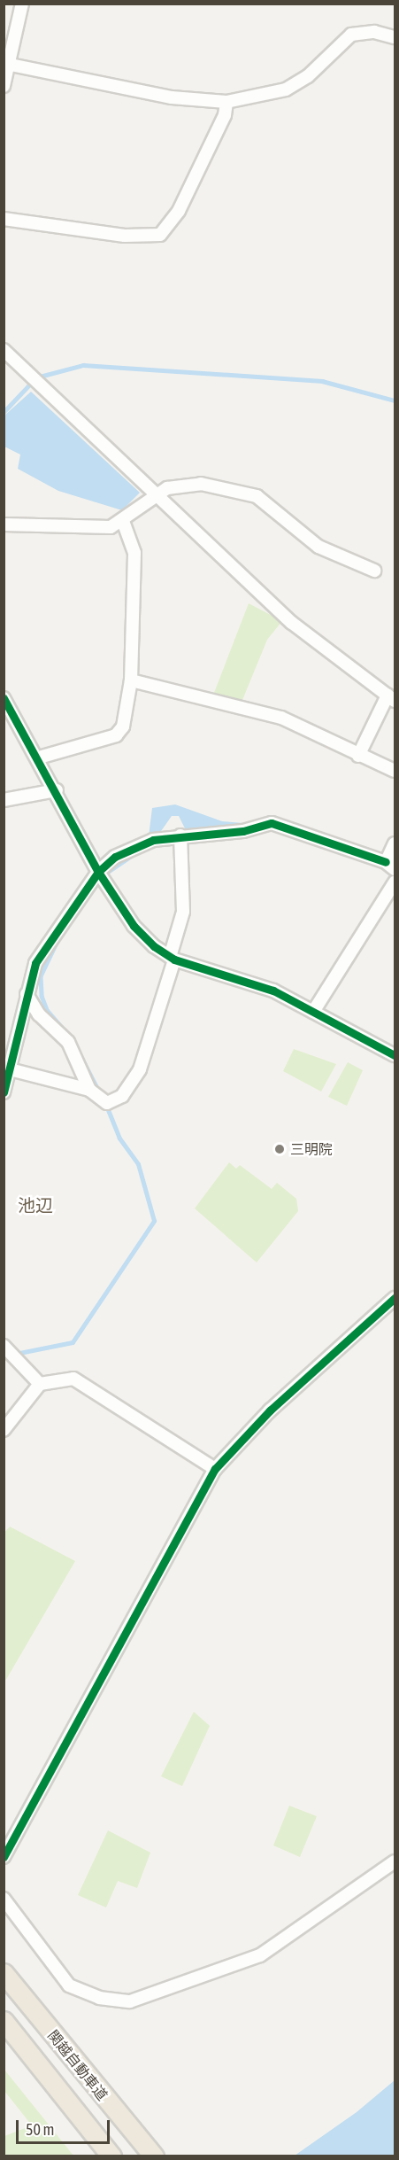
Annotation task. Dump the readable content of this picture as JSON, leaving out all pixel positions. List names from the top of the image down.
{
  "streets": {
    "highway": ["関越自動車道"]
  },
  "districts": ["池辺"],
  "places": ["三明院"],
  "scale_bar": "50 m"
}
